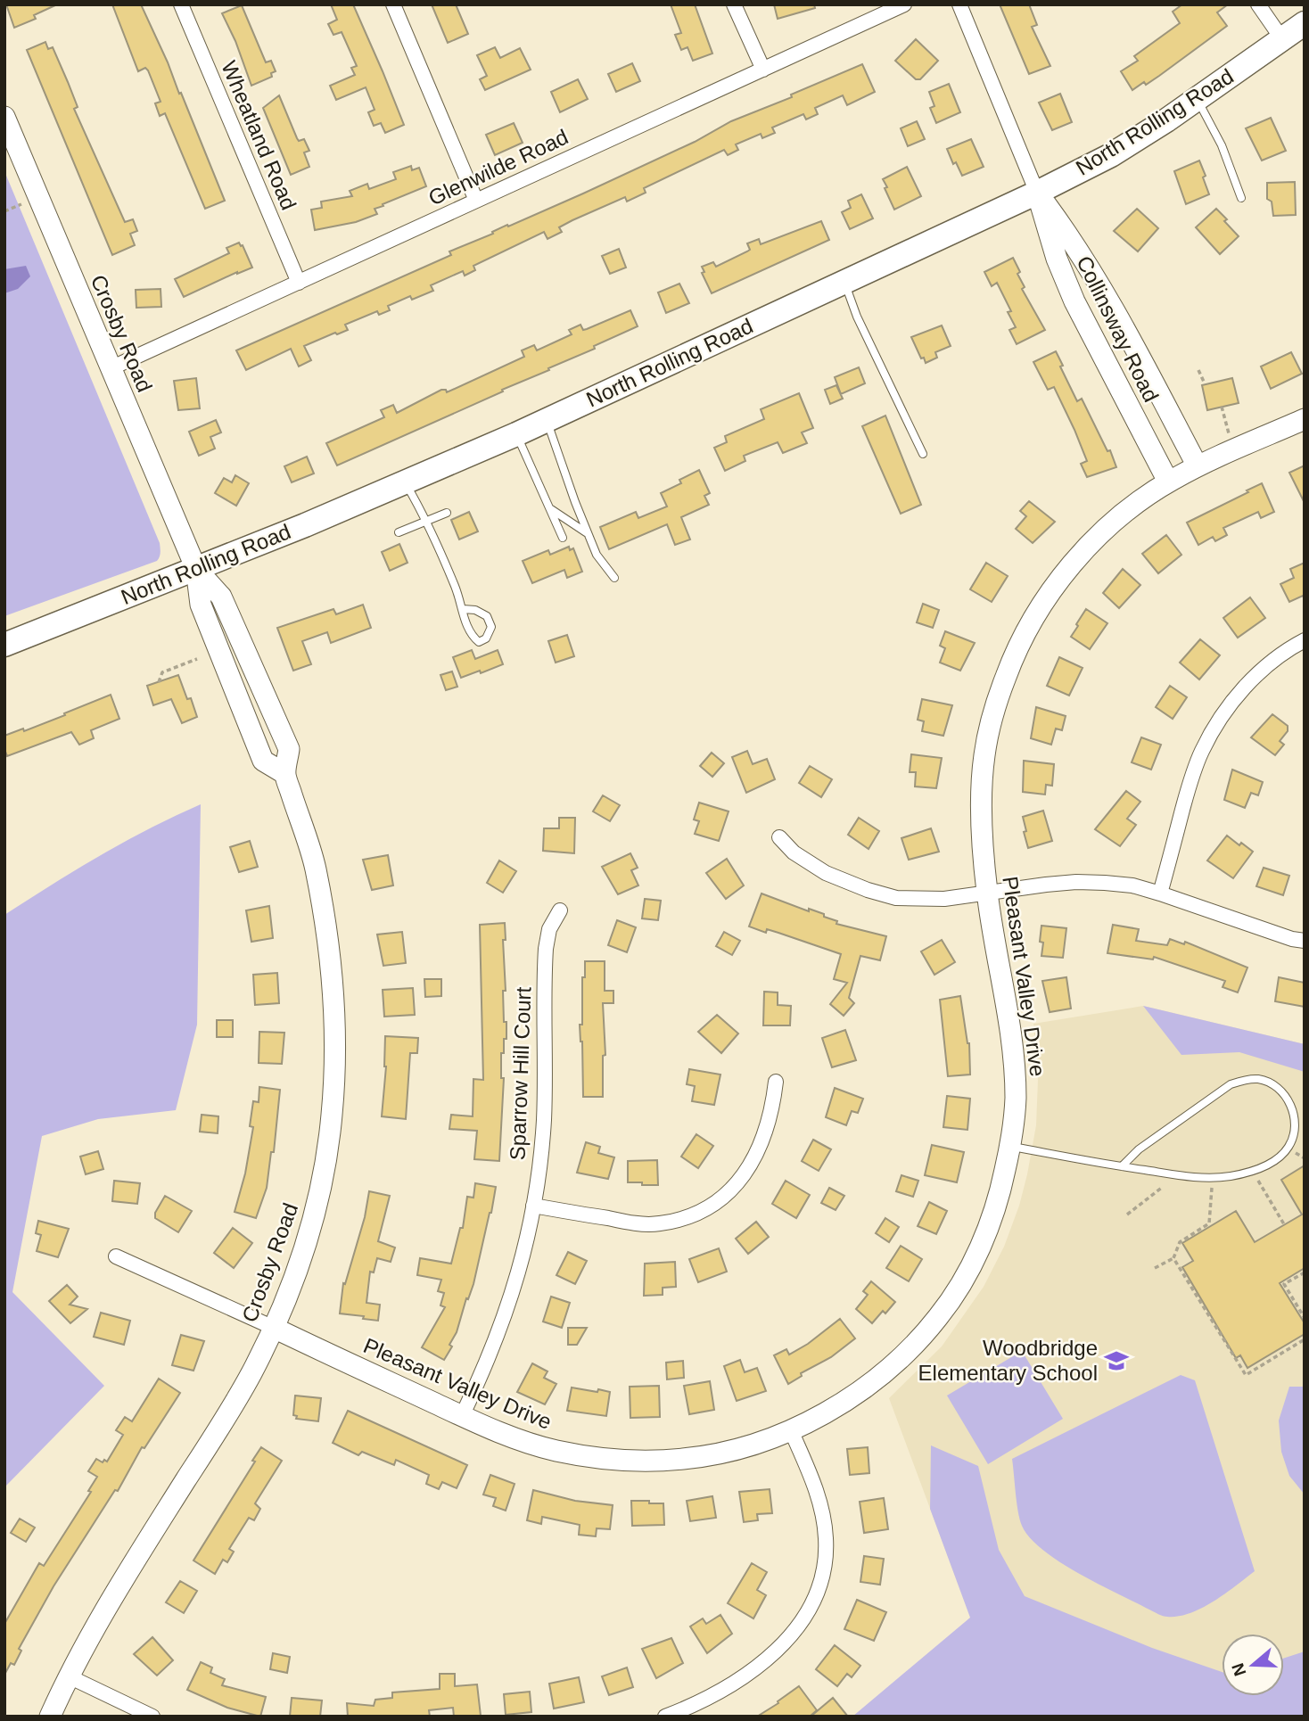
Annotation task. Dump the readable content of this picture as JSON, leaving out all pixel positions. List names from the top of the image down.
{
  "streets": {
    "main road": ["North Rolling Road"],
    "street": [
      "Wheatland Road",
      "Glenwilde Road",
      "Collinsway Road",
      "Crosby Road",
      "Pleasant Valley Drive",
      "Sparrow Hill Court"
    ]
  },
  "crossings": [
    ["North Rolling Road", "Collinsway Road"],
    ["North Rolling Road", "Crosby Road"],
    ["Wheatland Road", "Glenwilde Road"],
    ["Glenwilde Road", "Crosby Road"],
    ["Collinsway Road", "Pleasant Valley Drive"],
    ["Crosby Road", "Pleasant Valley Drive"],
    ["Pleasant Valley Drive", "Sparrow Hill Court"]
  ],
  "places": {
    "school or university": ["Woodbridge Elementary School"]
  },
  "north": "left"
}
